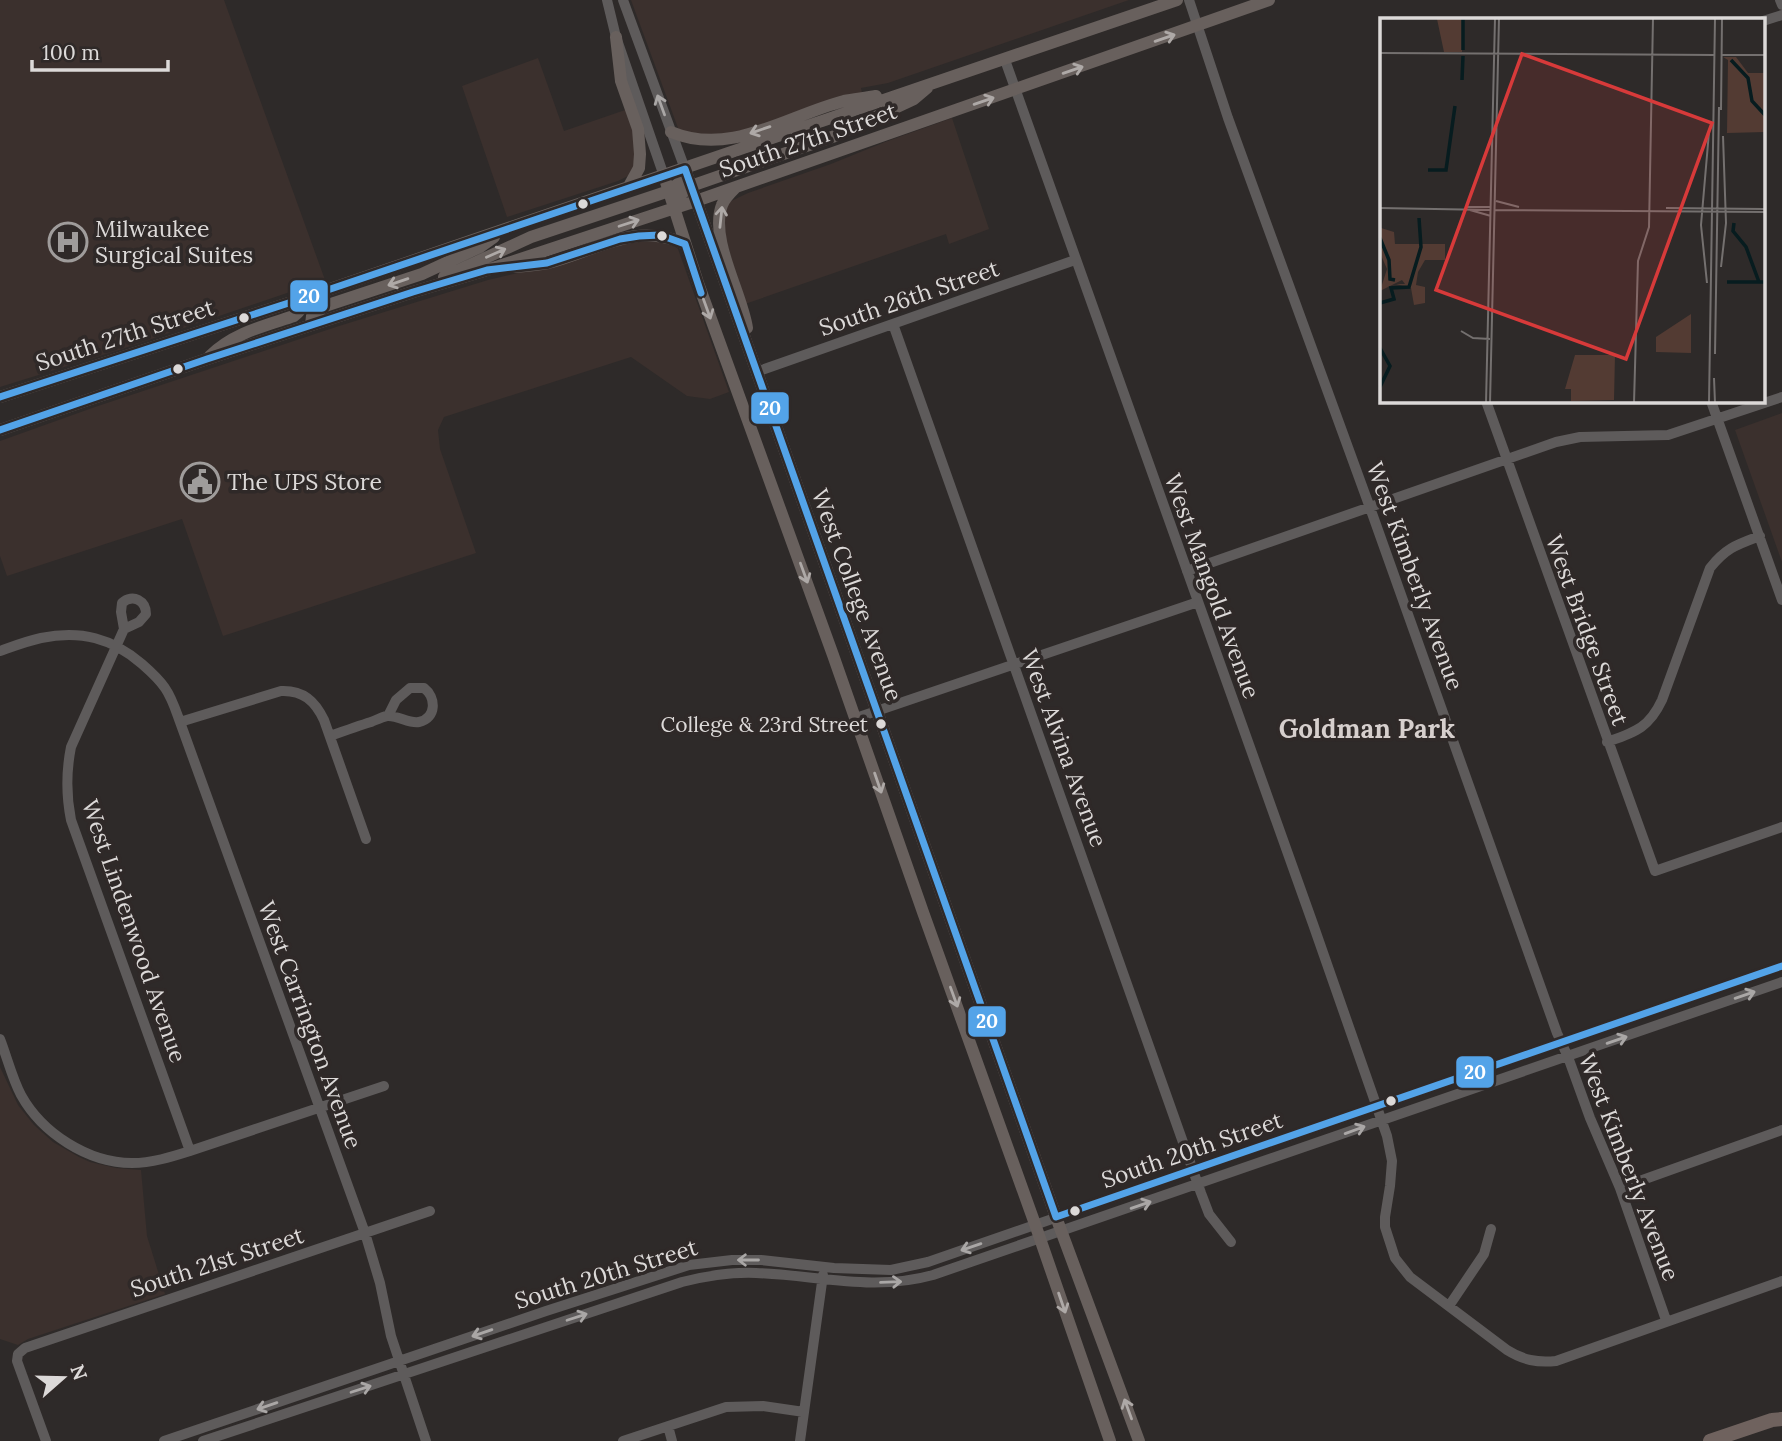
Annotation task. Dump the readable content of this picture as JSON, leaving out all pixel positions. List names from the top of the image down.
{
  "streets": {
    "main road": ["South 27th Street", "West College Avenue"],
    "street": [
      "South 26th Street",
      "West Kimberly Avenue",
      "West Mangold Avenue",
      "West Bridge Street",
      "West Alvina Avenue",
      "West Lindenwood Avenue",
      "West Carrington Avenue",
      "South 20th Street",
      "South 21st Street"
    ]
  },
  "crossings": [
    ["South 27th Street", "West Kimberly Avenue"],
    ["South 27th Street", "West Mangold Avenue"],
    ["South 27th Street", "West College Avenue"],
    ["South 26th Street", "West Mangold Avenue"],
    ["South 26th Street", "West College Avenue"],
    ["South 26th Street", "West Alvina Avenue"],
    ["West Kimberly Avenue", "West Mangold Avenue"],
    ["West Kimberly Avenue", "South 20th Street"],
    ["West Mangold Avenue", "South 20th Street"],
    ["West College Avenue", "South 20th Street"],
    ["West Alvina Avenue", "South 20th Street"],
    ["West Lindenwood Avenue", "West Carrington Avenue"],
    ["West Carrington Avenue", "South 20th Street"],
    ["West Carrington Avenue", "South 21st Street"]
  ],
  "districts": ["Goldman Park"],
  "places": {
    "hospital": ["Milwaukee Surgical Suites"],
    "public building": ["The UPS Store"],
    "other": ["College & 23rd Street"]
  },
  "lines": ["transit line 20"],
  "scale_bar": "100 m",
  "north": "right"
}
